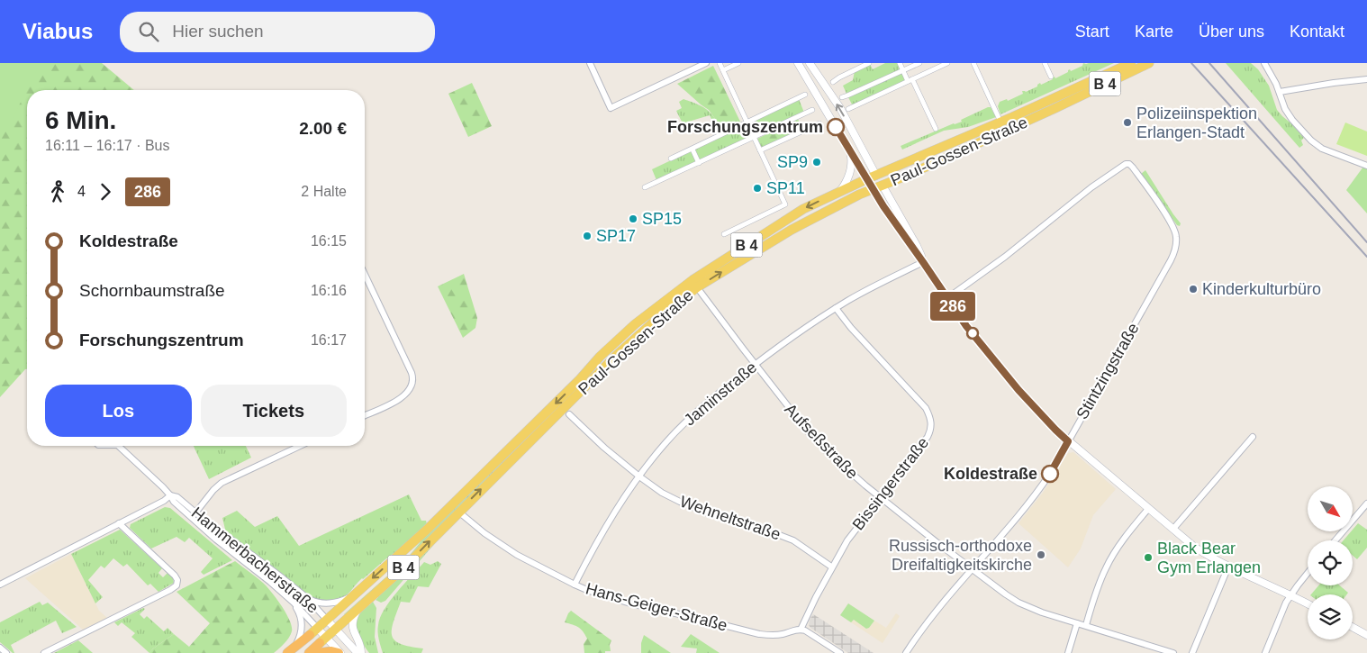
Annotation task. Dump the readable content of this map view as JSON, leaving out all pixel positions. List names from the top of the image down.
{
  "streets": {
    "main road": ["B 4", "Paul-Gossen-Straße"],
    "street": [
      "Stintzingstraße",
      "Jaminstraße",
      "Aufseßstraße",
      "Bissingerstraße",
      "Wehneltstraße",
      "Hammerbacherstraße",
      "Hans-Geiger-Straße"
    ]
  },
  "crossings": [
    ["Paul-Gossen-Straße", "Aufseßstraße"],
    ["Paul-Gossen-Straße", "Hammerbacherstraße"],
    ["Paul-Gossen-Straße", "Hans-Geiger-Straße"],
    ["Stintzingstraße", "Aufseßstraße"],
    ["Jaminstraße", "Aufseßstraße"],
    ["Jaminstraße", "Bissingerstraße"],
    ["Jaminstraße", "Wehneltstraße"],
    ["Jaminstraße", "Hans-Geiger-Straße"],
    ["Aufseßstraße", "Bissingerstraße"],
    ["Bissingerstraße", "Wehneltstraße"],
    ["Bissingerstraße", "Hans-Geiger-Straße"]
  ],
  "places": [
    "Polizeiinspektion Erlangen-Stadt",
    "Forschungszentrum",
    "SP9",
    "SP11",
    "SP15",
    "SP17",
    "Kinderkulturbüro",
    "Koldestraße",
    "Russisch-orthodoxe Dreifaltigkeitskirche",
    "Black Bear Gym Erlangen"
  ],
  "lines": ["bus line 286"],
  "north": "bottom right",
  "page": {
    "header": "Viabus",
    "search": "Hier suchen",
    "nav": [
      "Start",
      "Karte",
      "Über uns",
      "Kontakt"
    ],
    "on_map": "286",
    "heading": ["6 Min.", "16:11 – 16:17 · Bus", "2.00 €"],
    "legs": ["4", "286", "2 Halte"],
    "list": [
      {
        "name": "Koldestraße",
        "value": "16:15"
      },
      {
        "name": "Schornbaumstraße",
        "value": "16:16"
      },
      {
        "name": "Forschungszentrum",
        "value": "16:17"
      }
    ],
    "buttons": ["Los", "Tickets"]
  }
}
